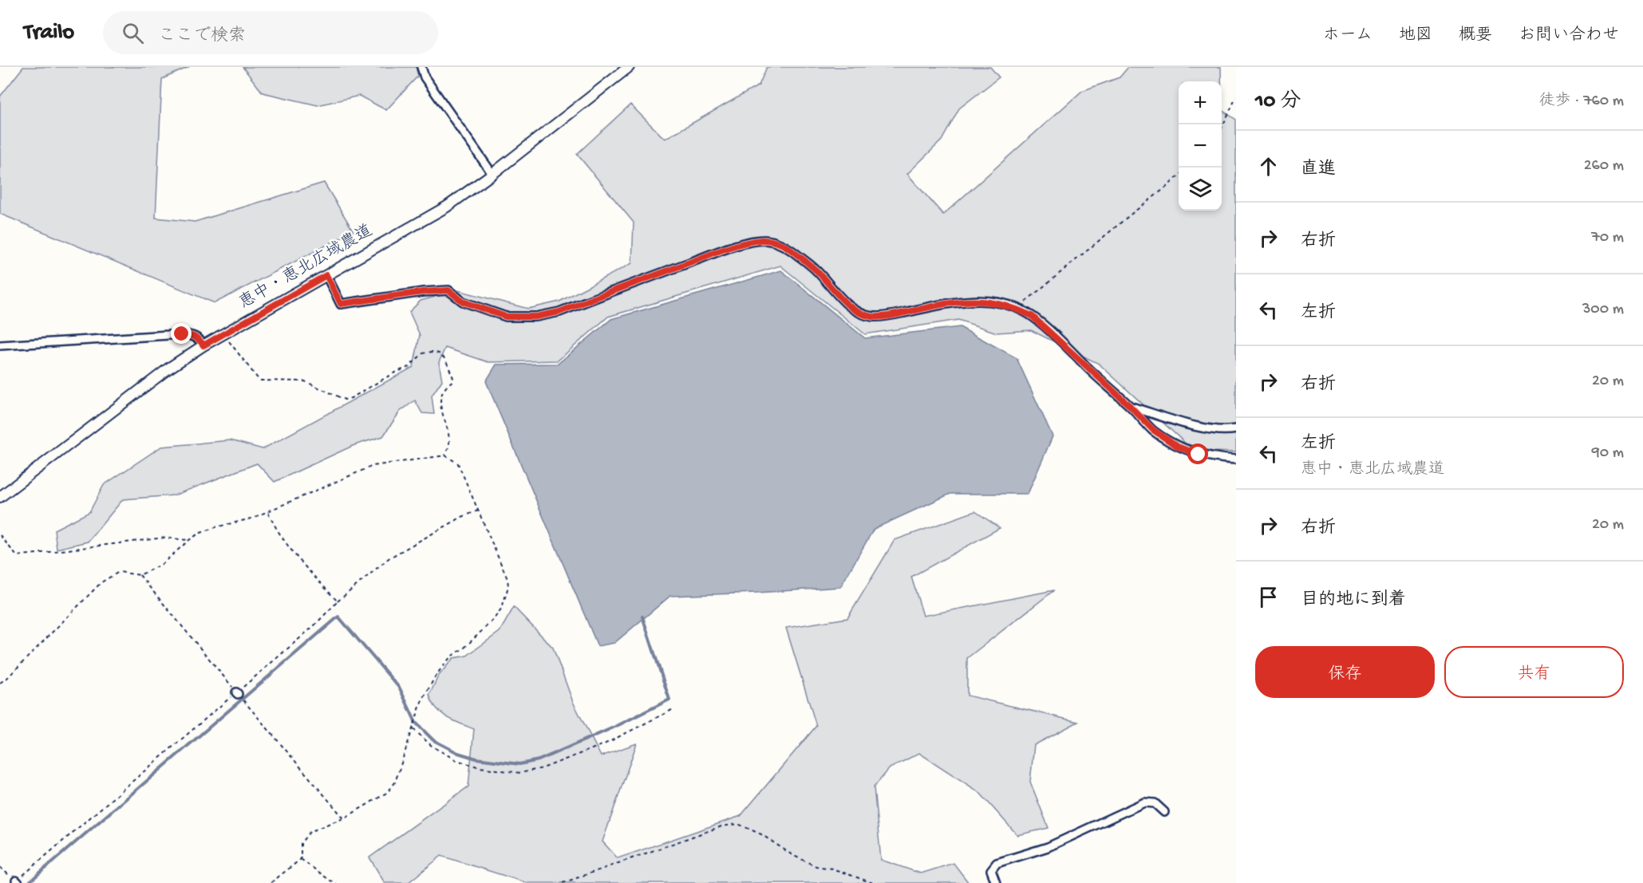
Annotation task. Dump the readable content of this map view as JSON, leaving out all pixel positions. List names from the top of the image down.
{
  "streets": {
    "street": ["恵中・恵北広域農道"]
  },
  "page": {
    "header": "Trailo",
    "search": "ここで検索",
    "nav": [
      "ホーム",
      "地図",
      "概要",
      "お問い合わせ"
    ],
    "heading": ["10 分", "徒歩 · 760 m"],
    "map_buttons": ["+", "−"],
    "list": [
      ["直進", "260 m"],
      ["右折", "70 m"],
      ["左折", "300 m"],
      ["右折", "20 m"],
      ["左折", "恵中・恵北広域農道", "90 m"],
      ["右折", "20 m"],
      "目的地に到着"
    ],
    "buttons": ["保存", "共有"]
  }
}
